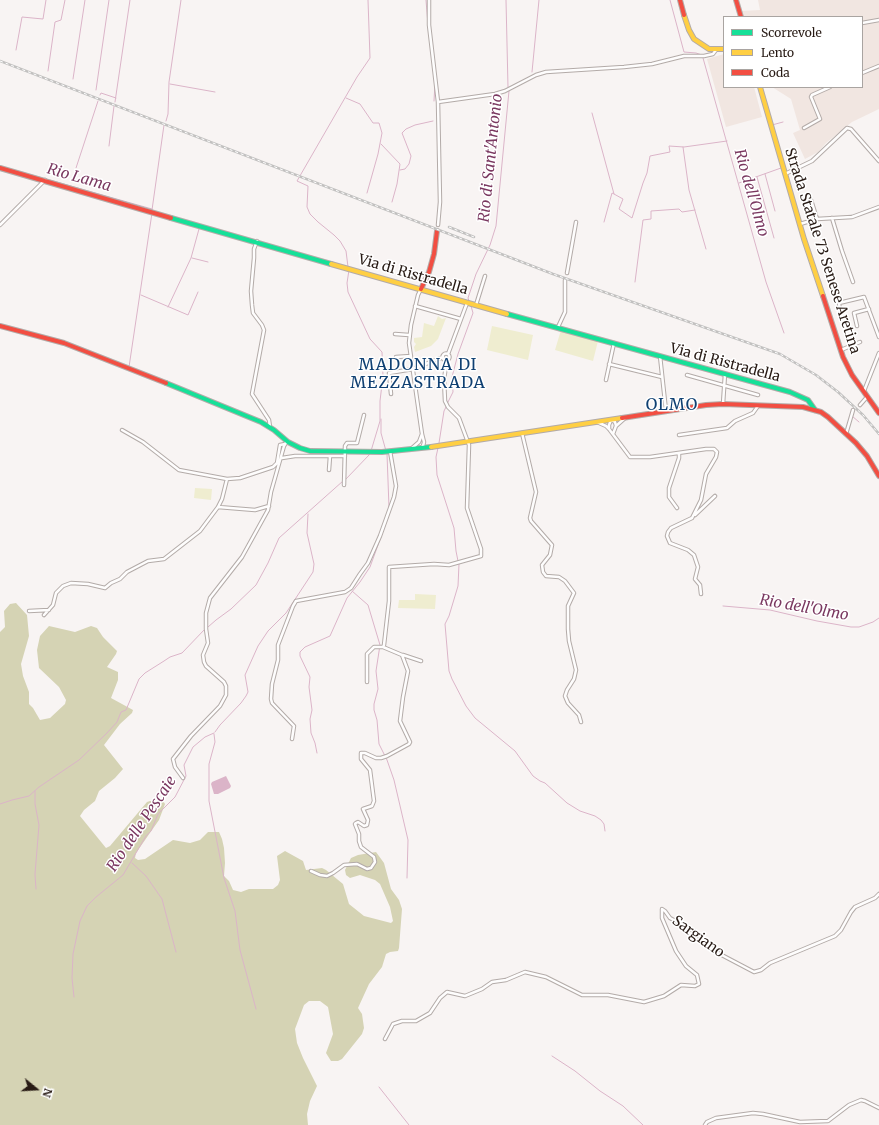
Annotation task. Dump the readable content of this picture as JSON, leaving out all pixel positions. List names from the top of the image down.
{
  "streets": {
    "main road": ["Strada Statale 73 Senese Aretina", "Via di Ristradella"],
    "street": ["Sargiano"]
  },
  "districts": ["MADONNA DI MEZZASTRADA", "OLMO"],
  "water": [
    "Rio di Sant'Antonio",
    "Rio Lama",
    "Rio dell'Olmo",
    "Rio delle Pescaie"
  ],
  "legend": ["Scorrevole", "Lento", "Coda"],
  "north": "right"
}
